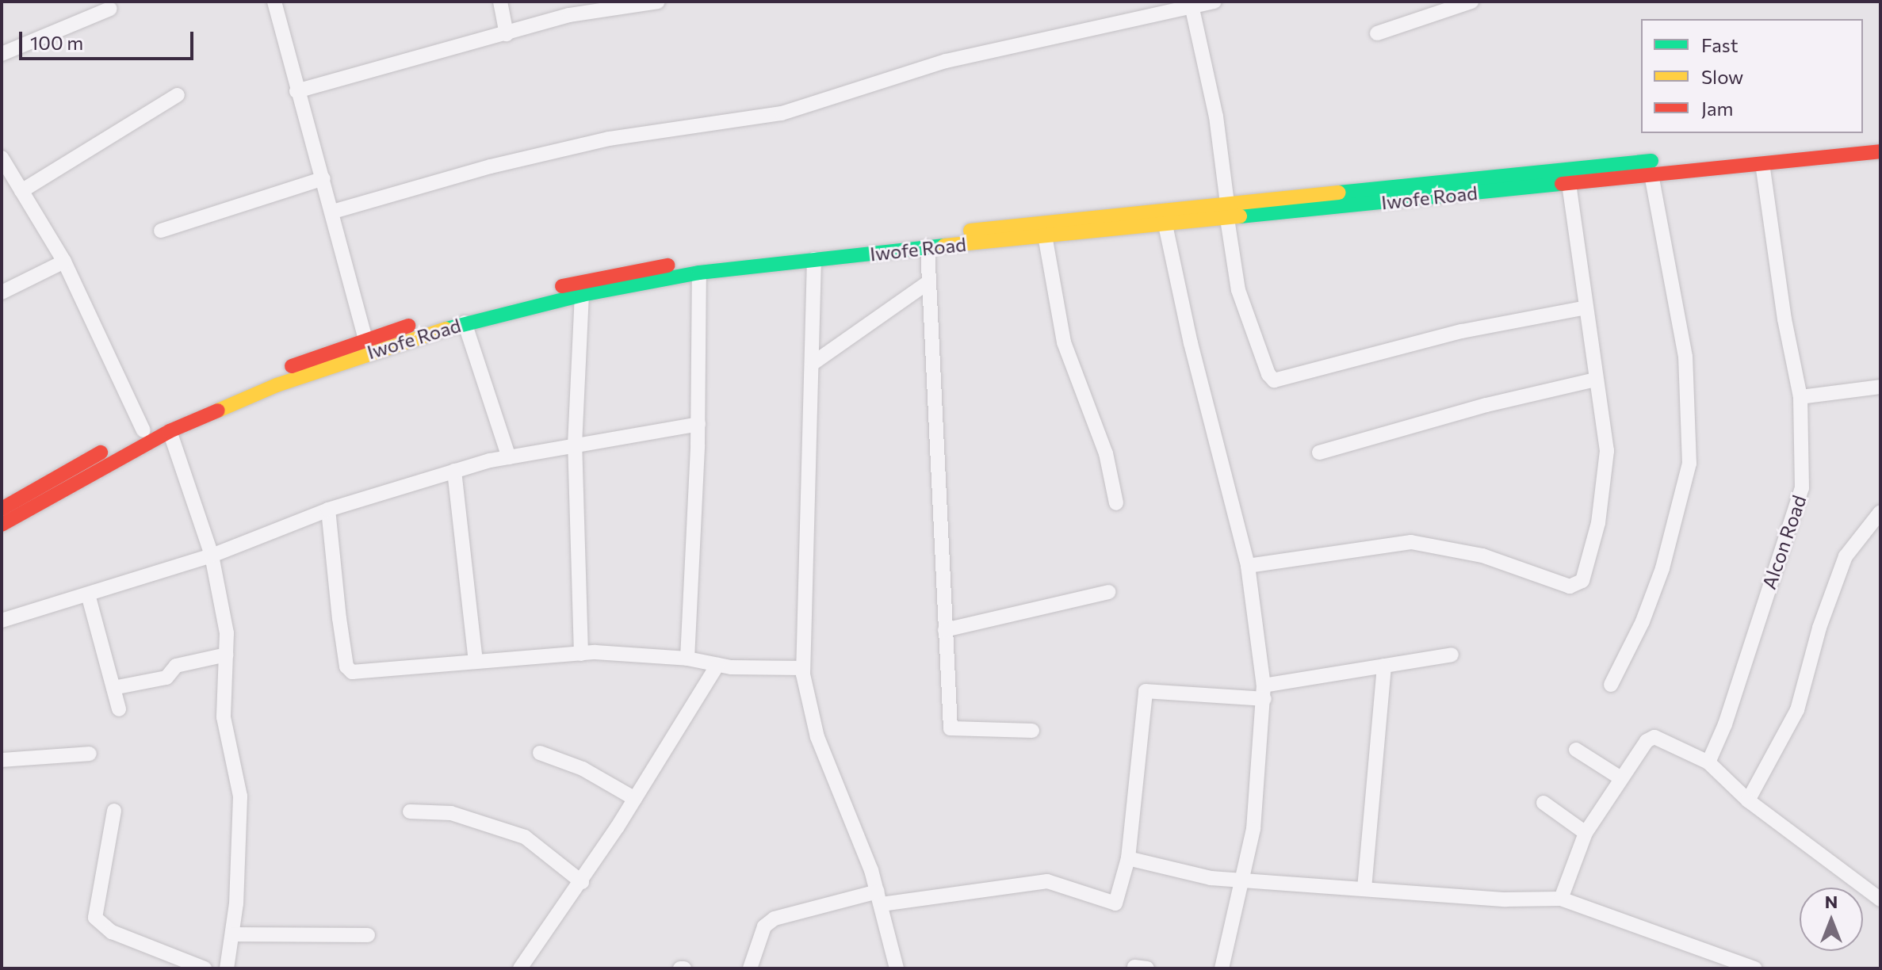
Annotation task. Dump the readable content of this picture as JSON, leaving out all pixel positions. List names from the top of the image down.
{
  "streets": {
    "street": ["Iwofe Road", "Alcon Road"]
  },
  "crossings": [
    ["Iwofe Road", "Alcon Road"]
  ],
  "legend": ["Fast", "Slow", "Jam"],
  "scale_bar": "100 m",
  "north": "top"
}
